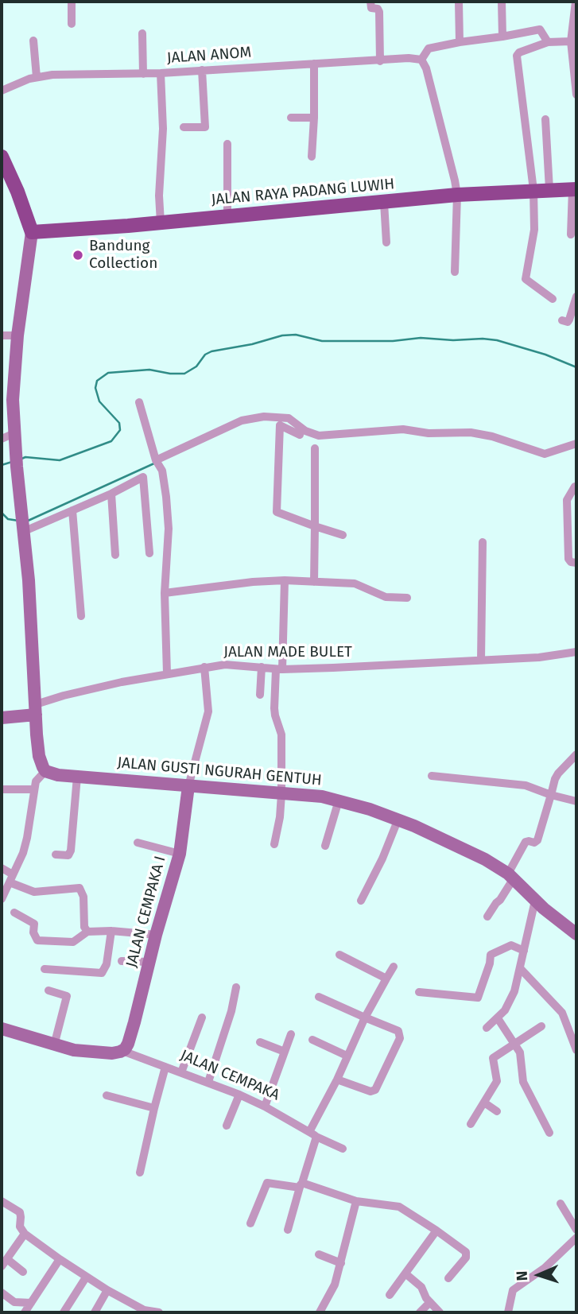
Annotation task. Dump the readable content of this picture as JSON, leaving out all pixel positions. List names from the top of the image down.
{
  "streets": {
    "main road": ["JALAN RAYA PADANG LUWIH"],
    "street": [
      "JALAN ANOM",
      "JALAN MADE BULET",
      "JALAN GUSTI NGURAH GENTUH",
      "JALAN CEMPAKA I",
      "JALAN CEMPAKA"
    ]
  },
  "crossings": [
    ["JALAN GUSTI NGURAH GENTUH", "JALAN CEMPAKA I"],
    ["JALAN CEMPAKA I", "JALAN CEMPAKA"]
  ],
  "places": ["Bandung Collection"],
  "north": "left"
}
